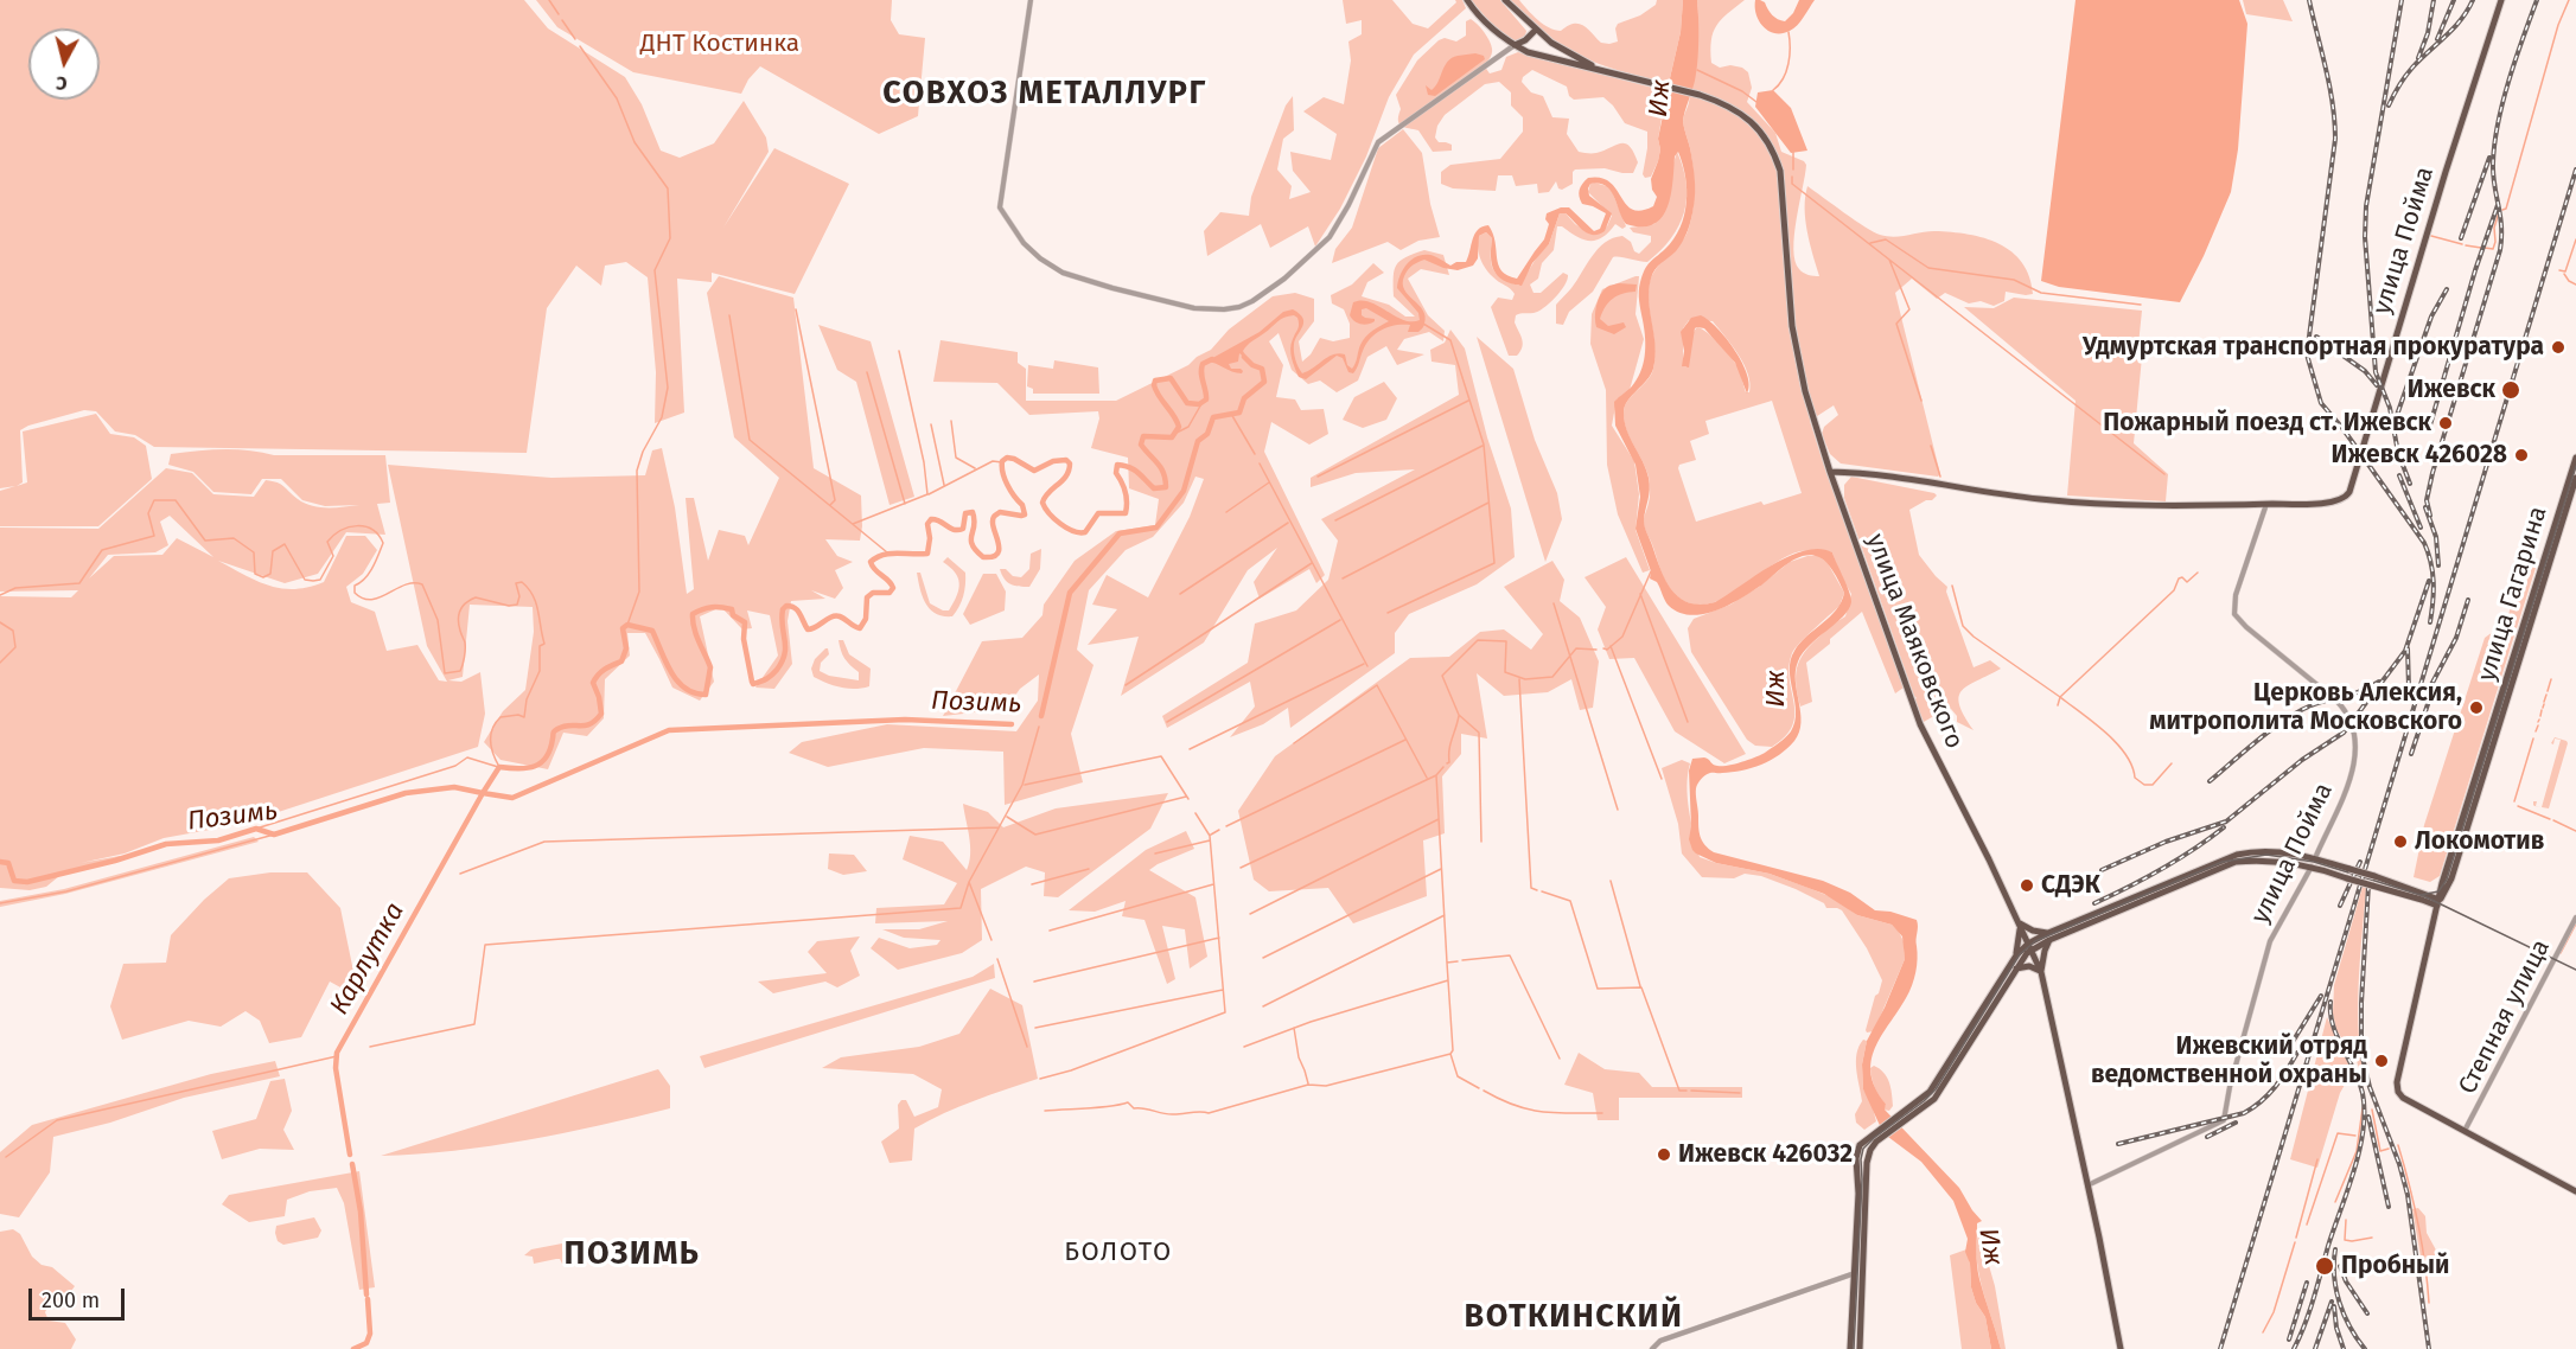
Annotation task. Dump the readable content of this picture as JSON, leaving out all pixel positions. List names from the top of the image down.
{
  "streets": {
    "main road": ["улица Пойма", "улица Гагарина", "улица Маяковского"],
    "street": ["Степная улица"]
  },
  "crossings": [
    ["улица Пойма", "улица Маяковского"],
    ["улица Гагарина", "Степная улица"]
  ],
  "districts": [
    "СОВХОЗ МЕТАЛЛУРГ",
    "БОЛОТО",
    "ПОЗИМЬ",
    "ВОТКИНСКИЙ"
  ],
  "water": ["Иж", "Позимь", "Карлутка"],
  "parks": ["ДНТ Костинка"],
  "places": [
    "Удмуртская транспортная прокуратура",
    "Ижевск",
    "Пожарный поезд ст. Ижевск",
    "Ижевск 426028",
    "Церковь Алексия, митрополита Московского",
    "Локомотив",
    "СДЭК",
    "Ижевский отряд ведомственной охраны",
    "Ижевск 426032",
    "Пробный"
  ],
  "scale_bar": "200 m",
  "north": "bottom"
}
